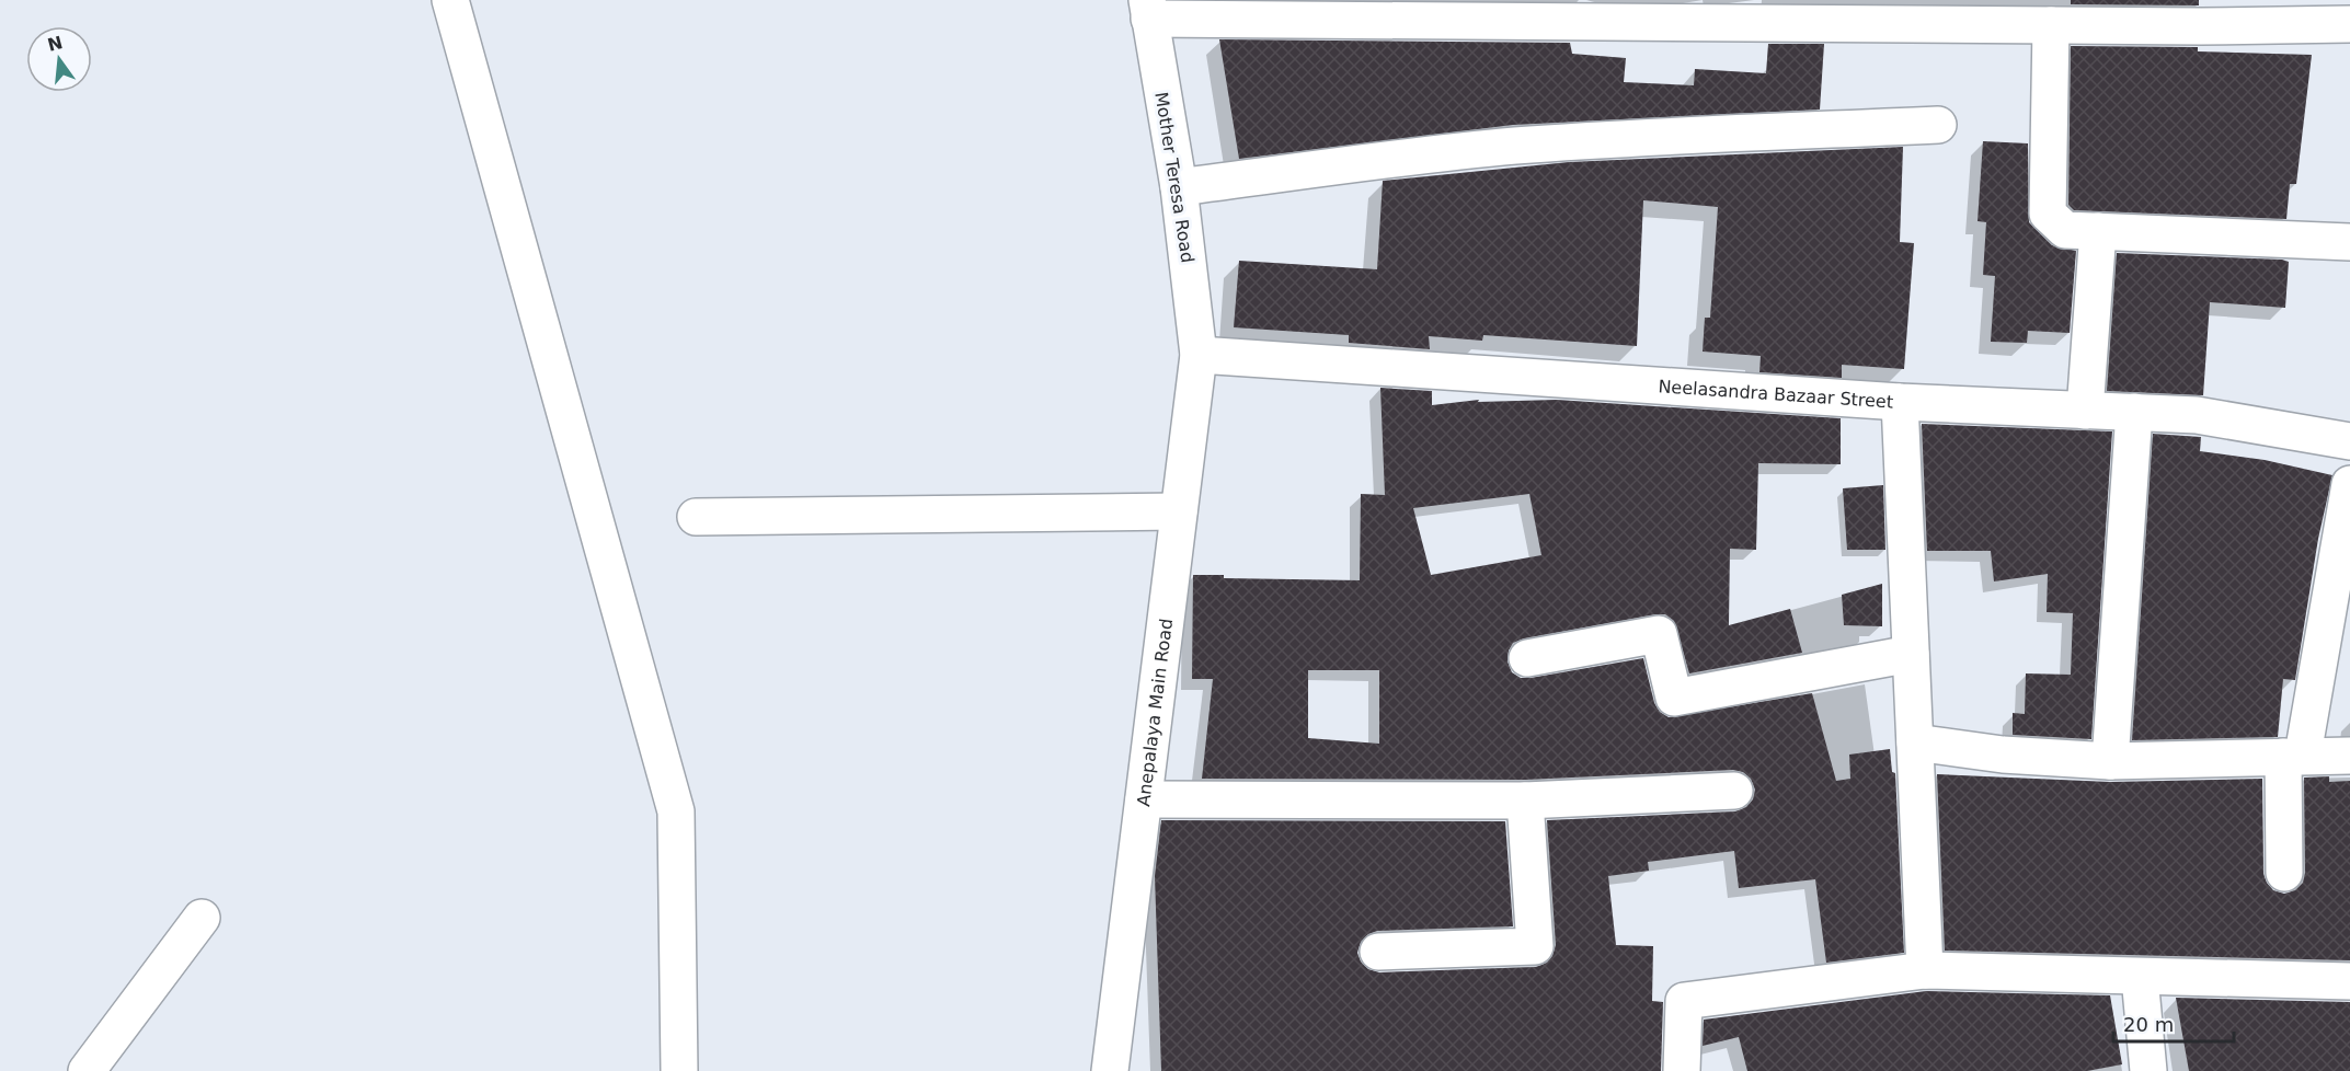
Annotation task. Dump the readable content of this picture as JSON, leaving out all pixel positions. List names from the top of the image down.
{
  "streets": {
    "street": ["Mother Teresa Road", "Neelasandra Bazaar Street", "Anepalaya Main Road"]
  },
  "crossings": [
    ["Mother Teresa Road", "Neelasandra Bazaar Street"],
    ["Mother Teresa Road", "Anepalaya Main Road"],
    ["Neelasandra Bazaar Street", "Anepalaya Main Road"]
  ],
  "scale_bar": "20 m",
  "north": "top"
}
